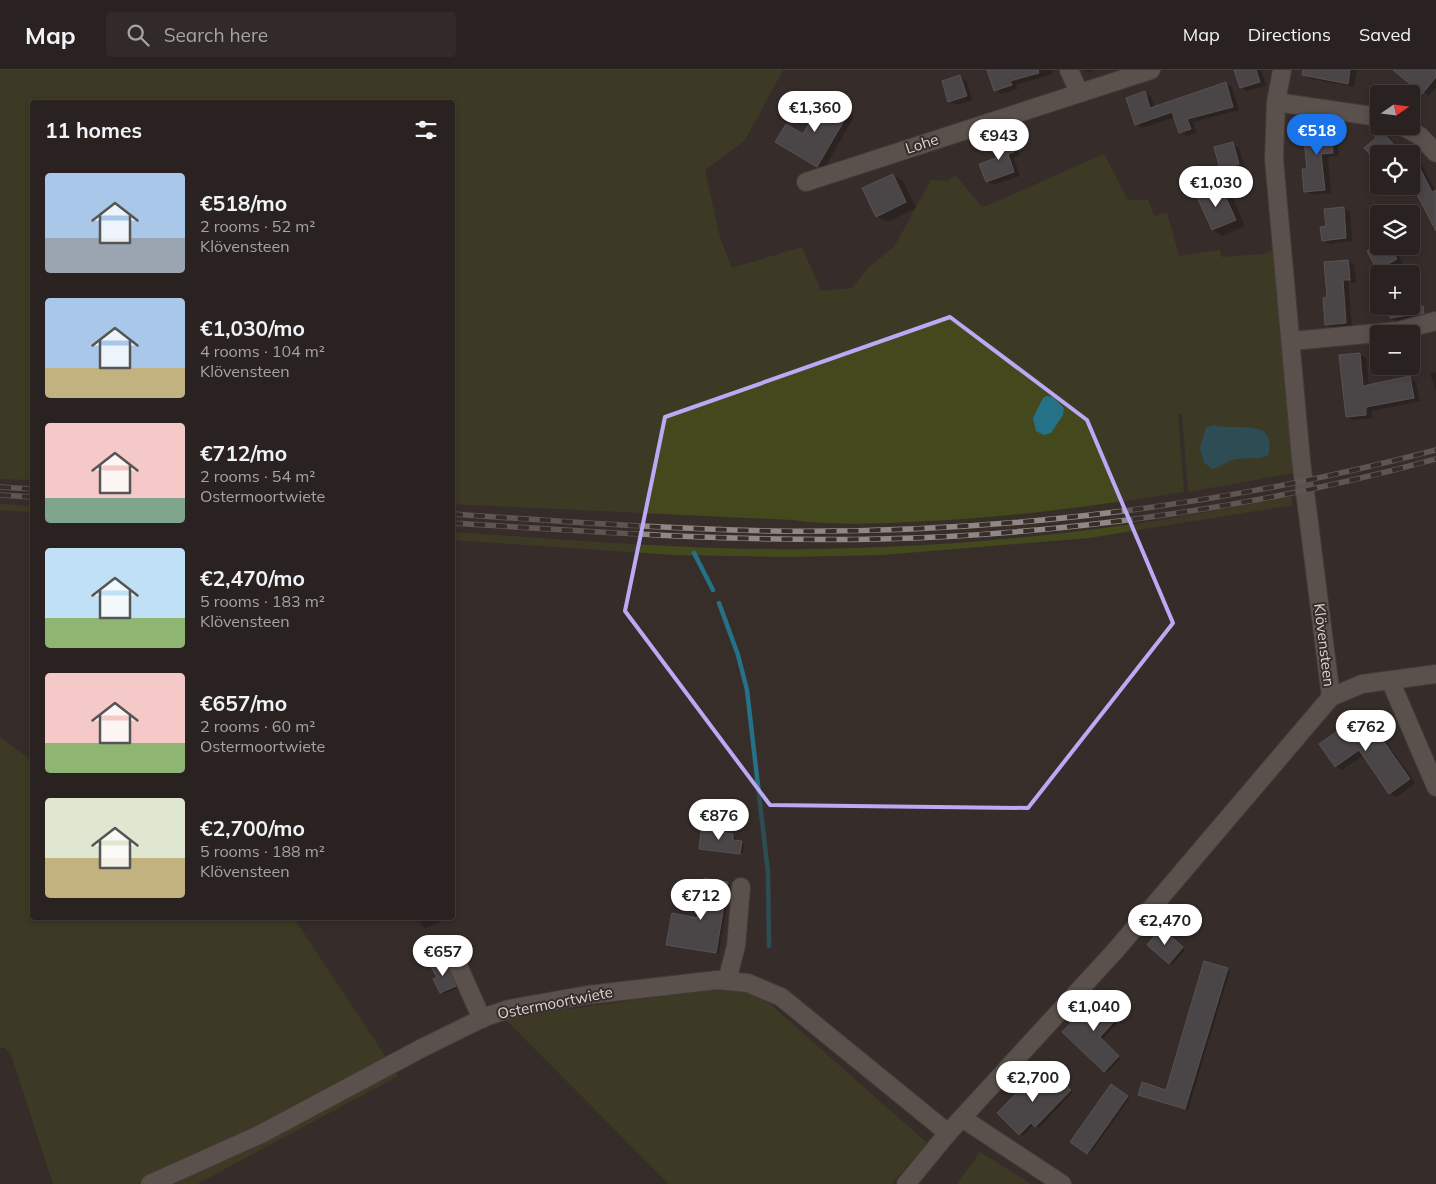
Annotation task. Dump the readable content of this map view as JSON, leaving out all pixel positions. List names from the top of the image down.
{
  "streets": {
    "street": ["Lohe", "Klövensteen", "Ostermoortwiete"]
  },
  "crossings": [
    ["Klövensteen", "Ostermoortwiete"]
  ],
  "north": "right",
  "page": {
    "header": "Map",
    "search": "Search here",
    "nav": ["Map", "Directions", "Saved"],
    "map_buttons": ["+", "−"],
    "price": [
      "€1,360",
      "€518",
      "€943",
      "€1,030",
      "€762",
      "€876",
      "€712",
      "€2,470",
      "€657",
      "€1,040",
      "€2,700"
    ],
    "heading": "11 homes",
    "list": [
      {
        "name": "€518/mo",
        "note": "2 rooms · 52 m² · Klövensteen"
      },
      {
        "name": "€1,030/mo",
        "note": "4 rooms · 104 m² · Klövensteen"
      },
      {
        "name": "€712/mo",
        "note": "2 rooms · 54 m² · Ostermoortwiete"
      },
      {
        "name": "€2,470/mo",
        "note": "5 rooms · 183 m² · Klövensteen"
      },
      {
        "name": "€657/mo",
        "note": "2 rooms · 60 m² · Ostermoortwiete"
      },
      {
        "name": "€2,700/mo",
        "note": "5 rooms · 188 m² · Klövensteen"
      }
    ]
  }
}
